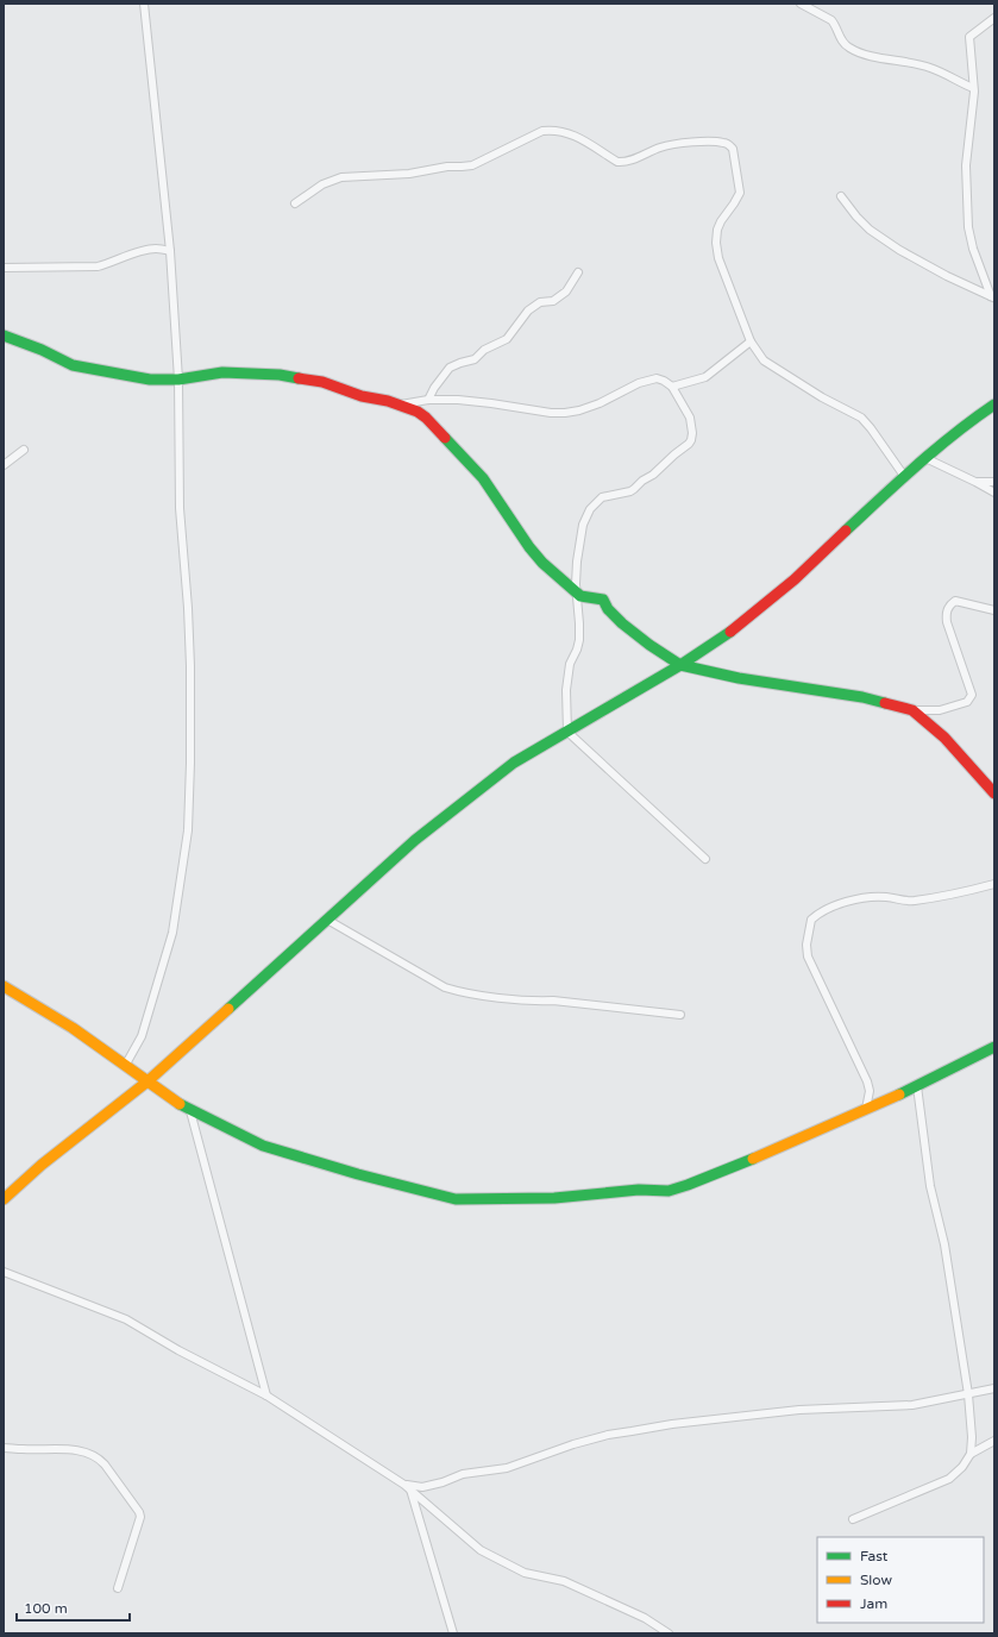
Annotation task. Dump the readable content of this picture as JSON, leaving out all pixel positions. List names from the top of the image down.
{
  "legend": ["Fast", "Slow", "Jam"],
  "scale_bar": "100 m"
}
